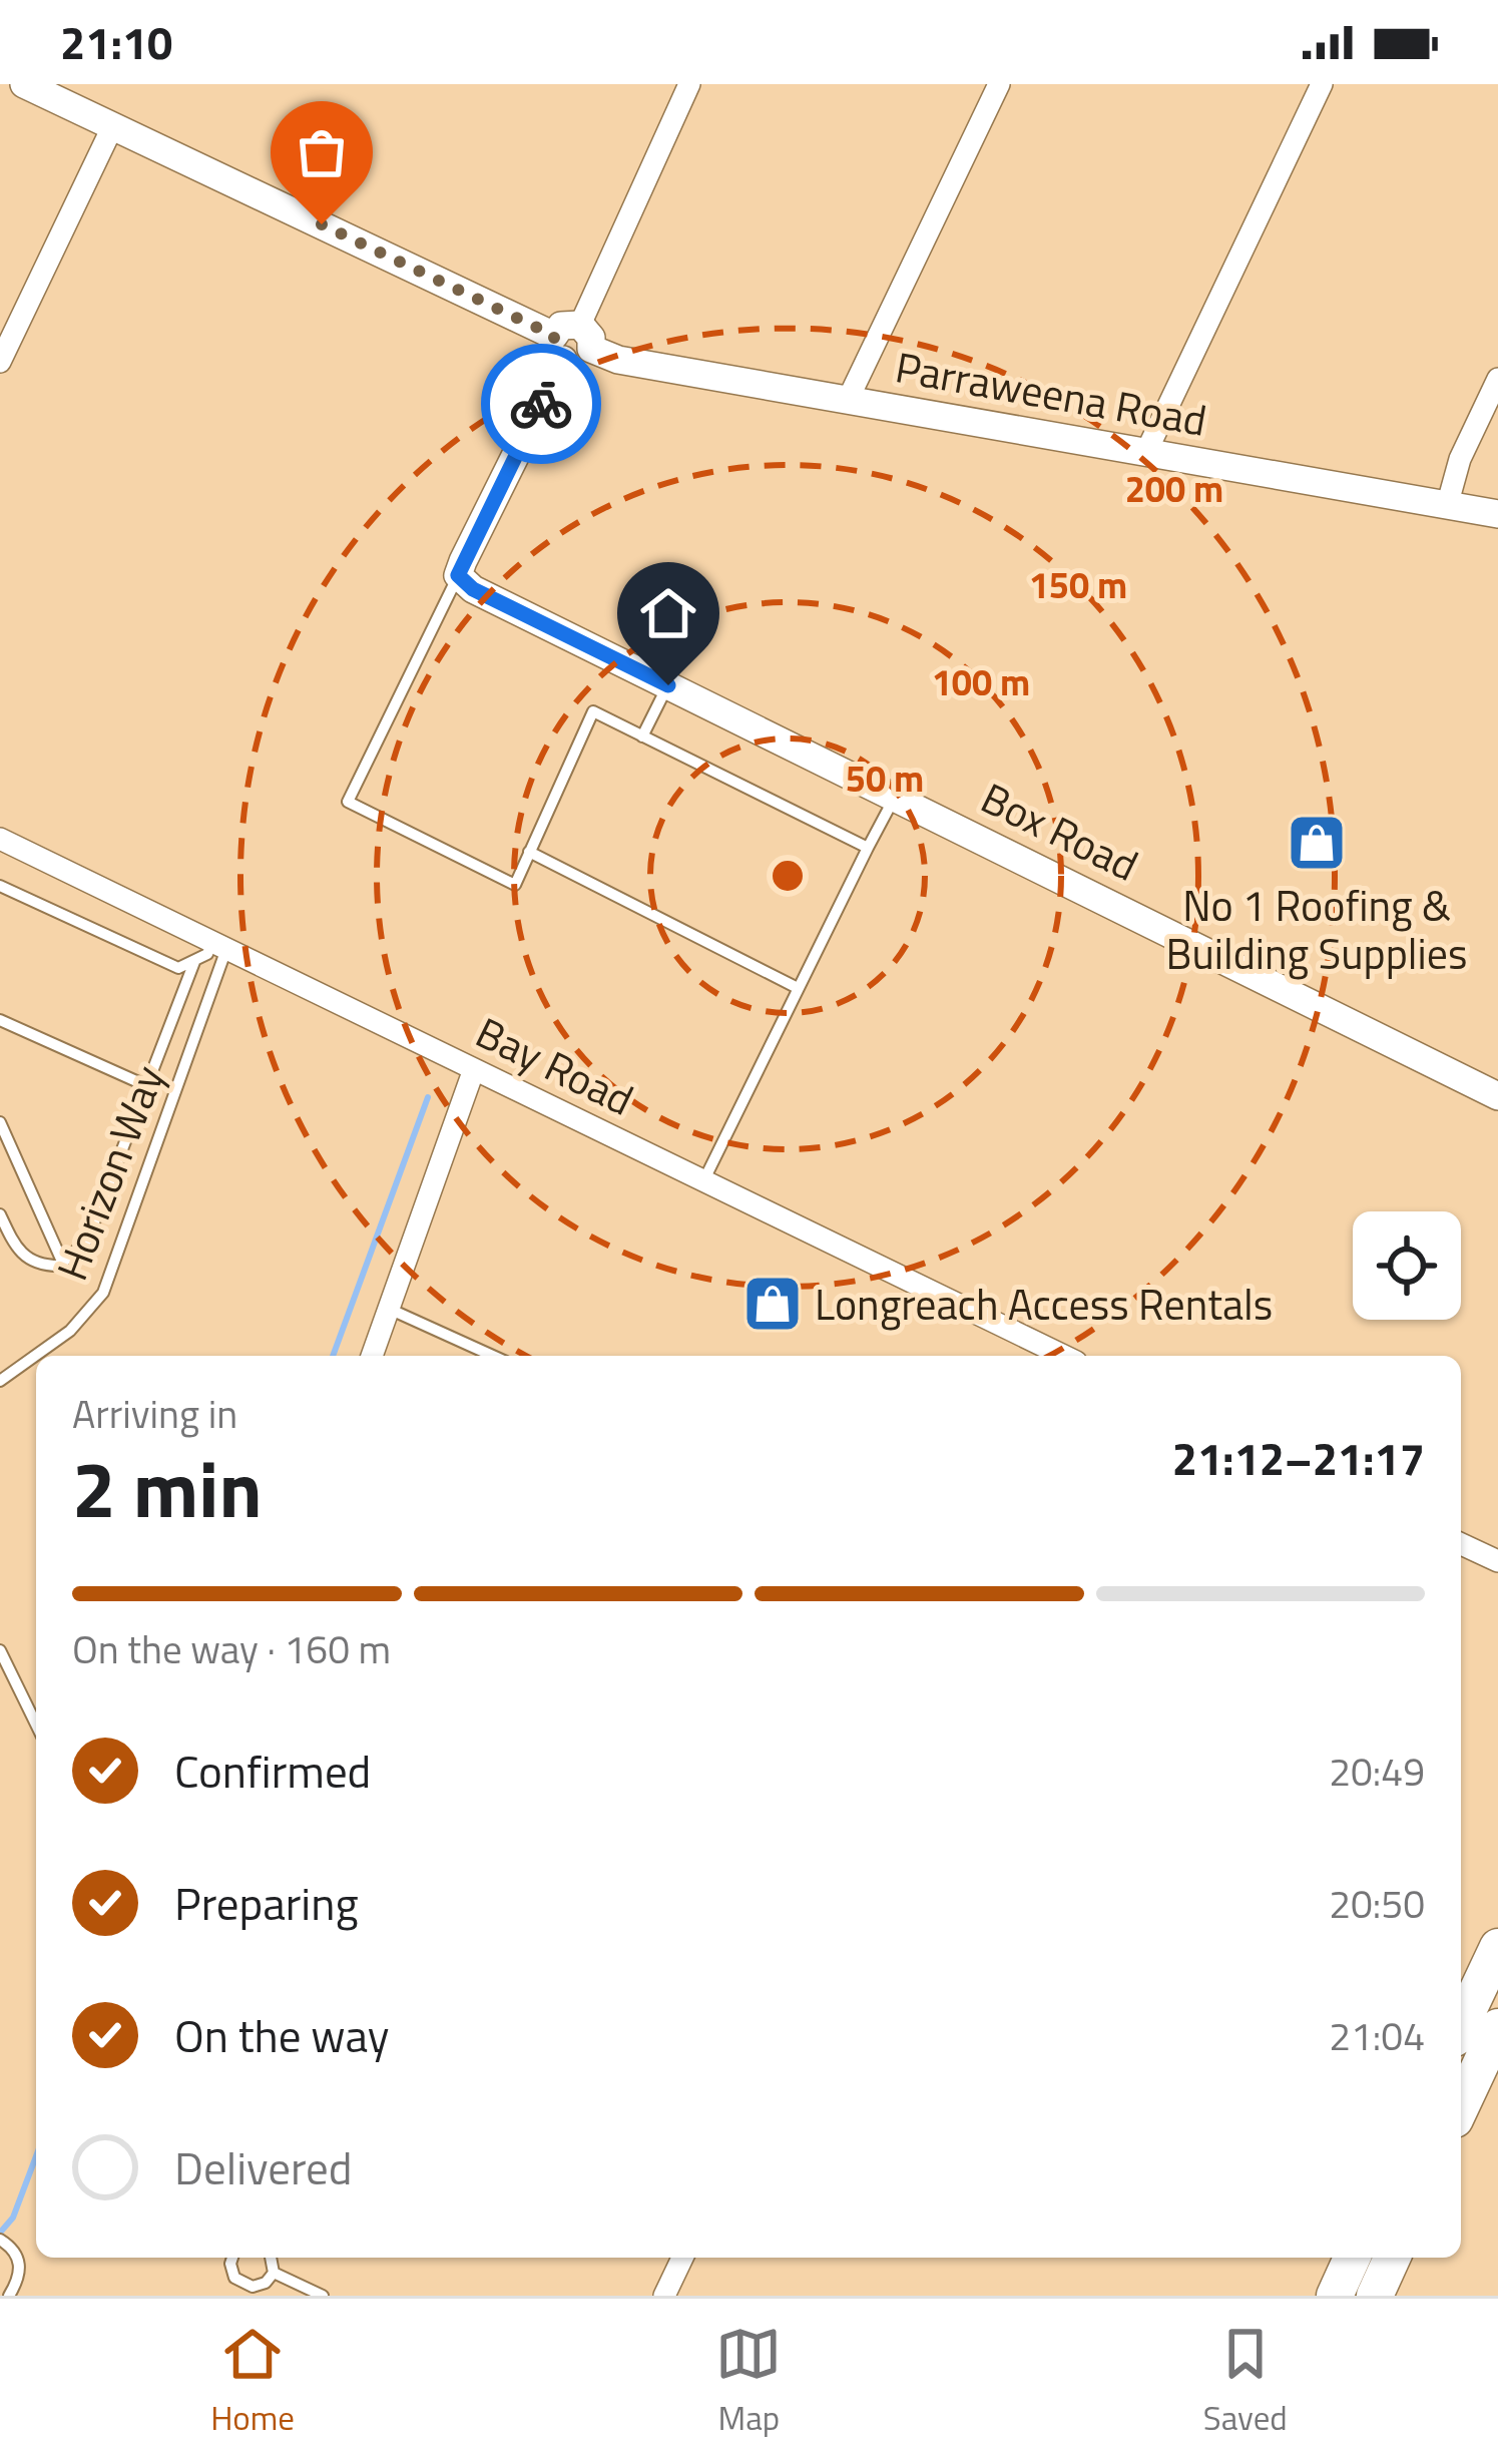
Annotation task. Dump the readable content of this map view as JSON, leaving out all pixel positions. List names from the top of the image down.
{
  "streets": {
    "street": ["Parraweena Road", "Box Road", "Bay Road"],
    "lane": ["Horizon Way"]
  },
  "crossings": [
    ["Bay Road", "Horizon Way"]
  ],
  "places": {
    "shop": ["No 1 Roofing & Building Supplies", "Longreach Access Rentals"]
  },
  "page": {
    "status": "21:10",
    "heading": ["2 min", "Arriving in", "21:12–21:17"],
    "bar": "On the way · 160 m",
    "list": [
      ["Confirmed", "20:49"],
      ["Preparing", "20:50"],
      ["On the way", "21:04"],
      "Delivered"
    ],
    "tabs": ["Home", "Map", "Saved"]
  },
  "rings": [
    "200 m",
    "150 m",
    "100 m",
    "50 m"
  ]
}
